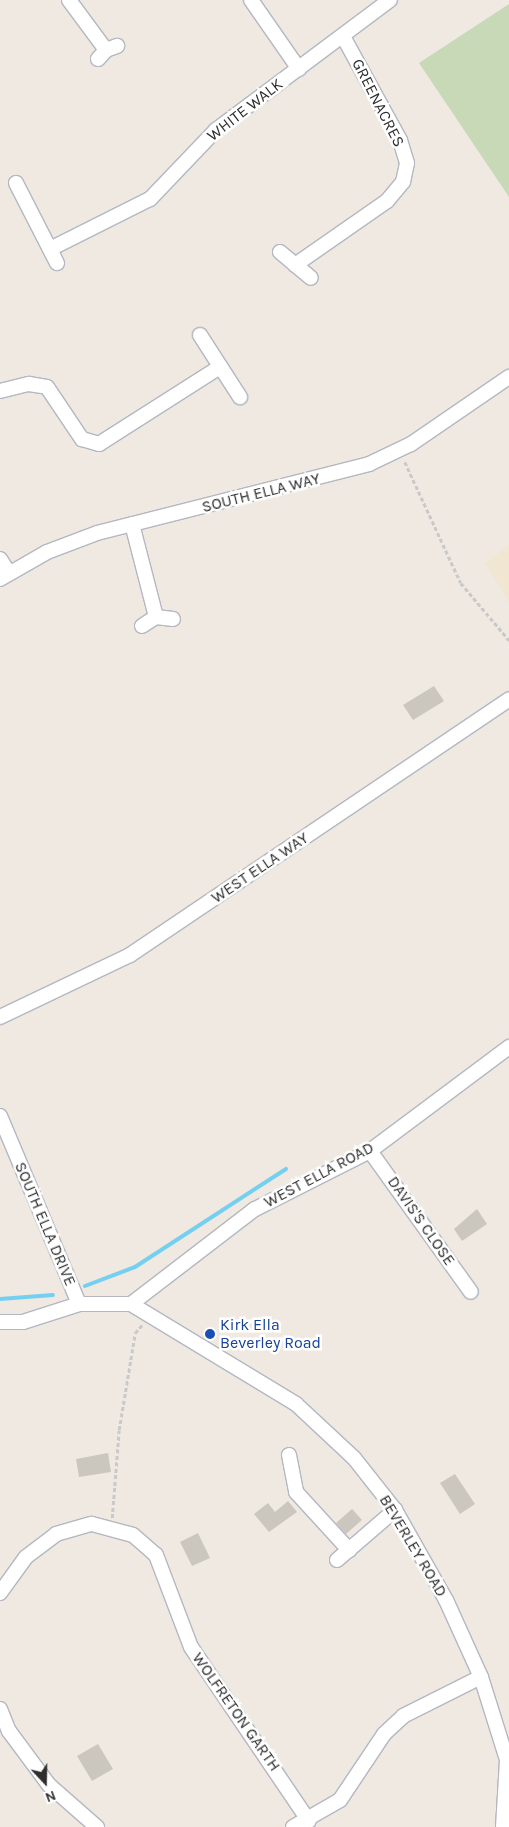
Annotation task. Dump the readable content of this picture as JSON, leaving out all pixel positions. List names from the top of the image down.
{
  "streets": {
    "street": [
      "GREENACRES",
      "WHITE WALK",
      "SOUTH ELLA WAY",
      "WEST ELLA WAY",
      "WEST ELLA ROAD",
      "DAVIS'S CLOSE",
      "SOUTH ELLA DRIVE",
      "BEVERLEY ROAD",
      "WOLFRETON GARTH"
    ]
  },
  "crossings": [
    ["GREENACRES", "WHITE WALK"],
    ["WEST ELLA ROAD", "DAVIS'S CLOSE"],
    ["WEST ELLA ROAD", "BEVERLEY ROAD"]
  ],
  "places": ["Kirk Ella Beverley Road"],
  "north": "bottom"
}
